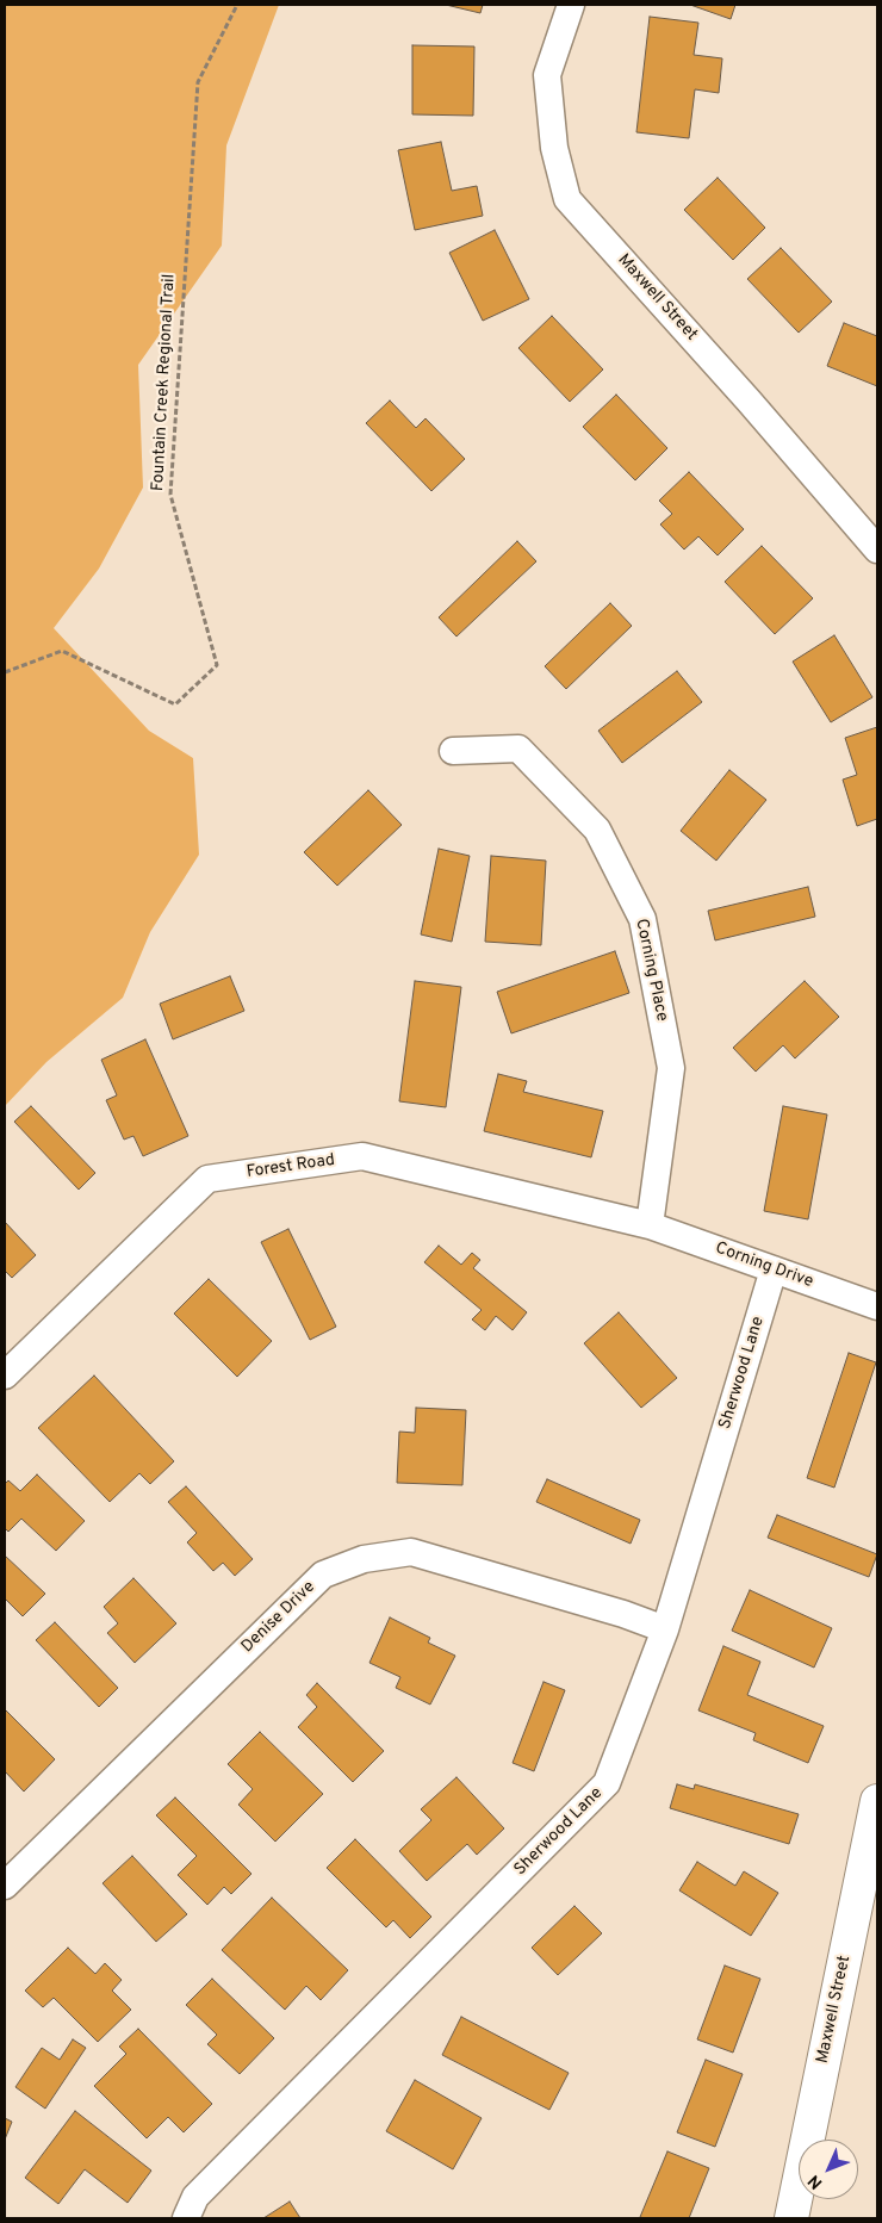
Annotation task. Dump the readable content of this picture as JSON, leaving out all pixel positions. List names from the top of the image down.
{
  "streets": {
    "street": [
      "Maxwell Street",
      "Corning Place",
      "Forest Road",
      "Corning Drive",
      "Sherwood Lane",
      "Denise Drive"
    ],
    "path": ["Fountain Creek Regional Trail"]
  },
  "crossings": [
    ["Corning Place", "Forest Road"],
    ["Corning Place", "Corning Drive"],
    ["Forest Road", "Corning Drive"],
    ["Corning Drive", "Sherwood Lane"],
    ["Sherwood Lane", "Denise Drive"]
  ],
  "north": "bottom left"
}
